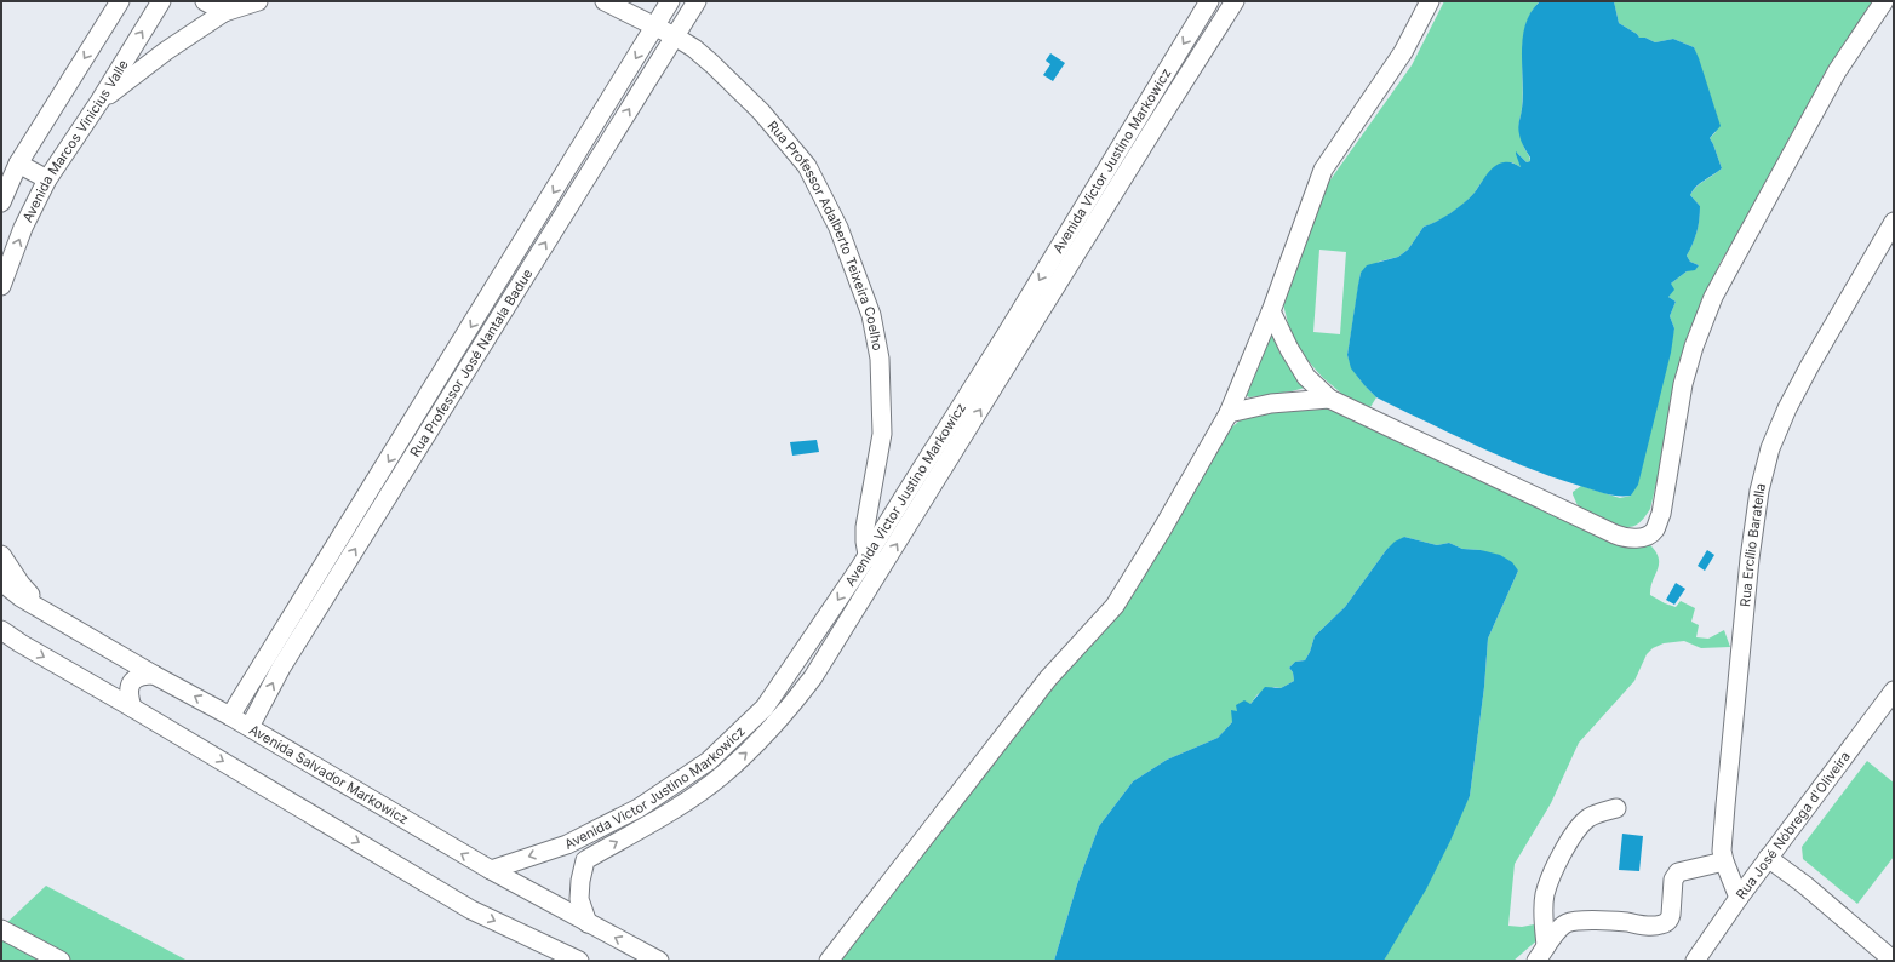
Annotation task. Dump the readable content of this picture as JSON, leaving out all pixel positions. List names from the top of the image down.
{
  "streets": {
    "street": [
      "Avenida Marcos Vinicius Valle",
      "Avenida Victor Justino Markowicz",
      "Rua Professor Adalberto Teixeira Coelho",
      "Rua Professor José Nantala Badue",
      "Rua Ercílio Baratella",
      "Avenida Salvador Markowicz",
      "Rua José Nóbrega d'Oliveira"
    ]
  },
  "crossings": [
    ["Avenida Victor Justino Markowicz", "Rua Professor Adalberto Teixeira Coelho"],
    ["Avenida Victor Justino Markowicz", "Avenida Salvador Markowicz"],
    ["Rua Professor Adalberto Teixeira Coelho", "Rua Professor José Nantala Badue"],
    ["Rua Professor José Nantala Badue", "Avenida Salvador Markowicz"],
    ["Rua Ercílio Baratella", "Rua José Nóbrega d'Oliveira"]
  ]
}
